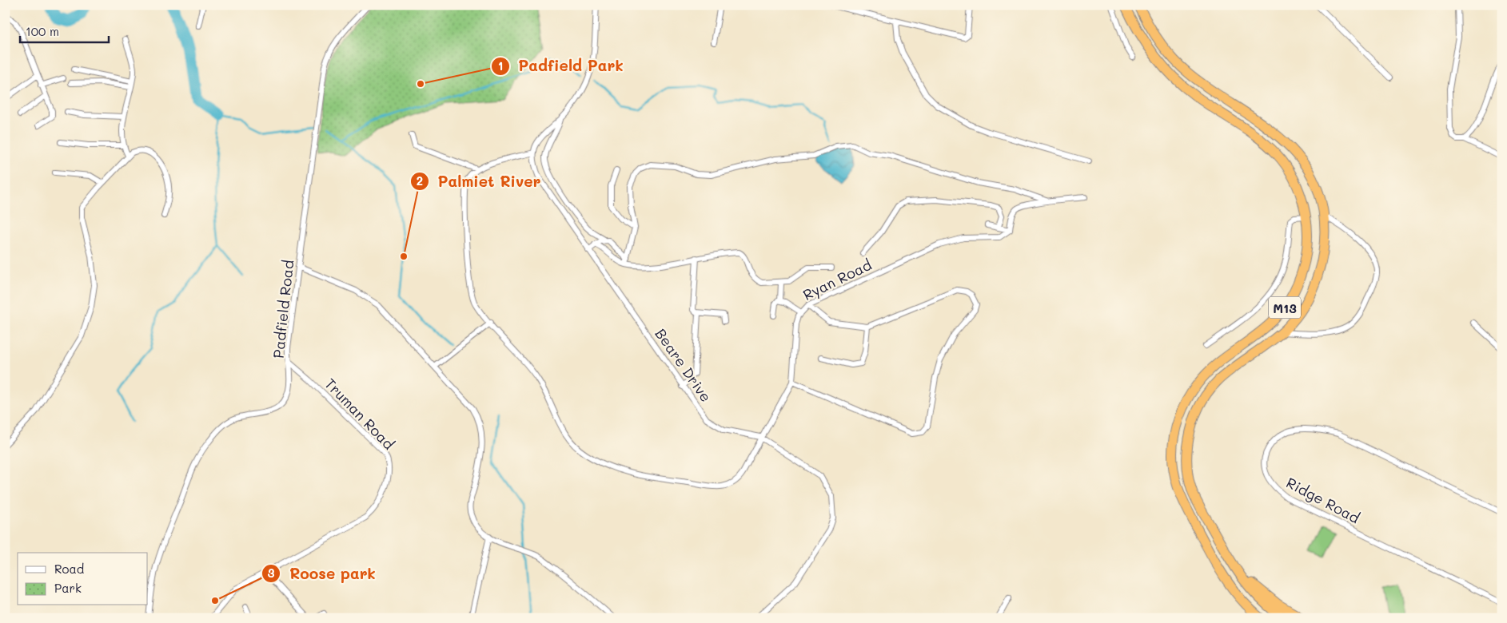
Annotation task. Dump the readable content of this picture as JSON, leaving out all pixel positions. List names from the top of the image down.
{
  "streets": {
    "highway": ["M13"],
    "street": [
      "Ryan Road",
      "Padfield Road",
      "Beare Drive",
      "Truman Road",
      "Ridge Road"
    ]
  },
  "crossings": [
    ["Ryan Road", "Beare Drive"],
    ["Padfield Road", "Truman Road"]
  ],
  "places": ["Padfield Park", "Palmiet River", "Roose park"],
  "legend": ["Road", "Park"],
  "scale_bar": "100 m"
}
